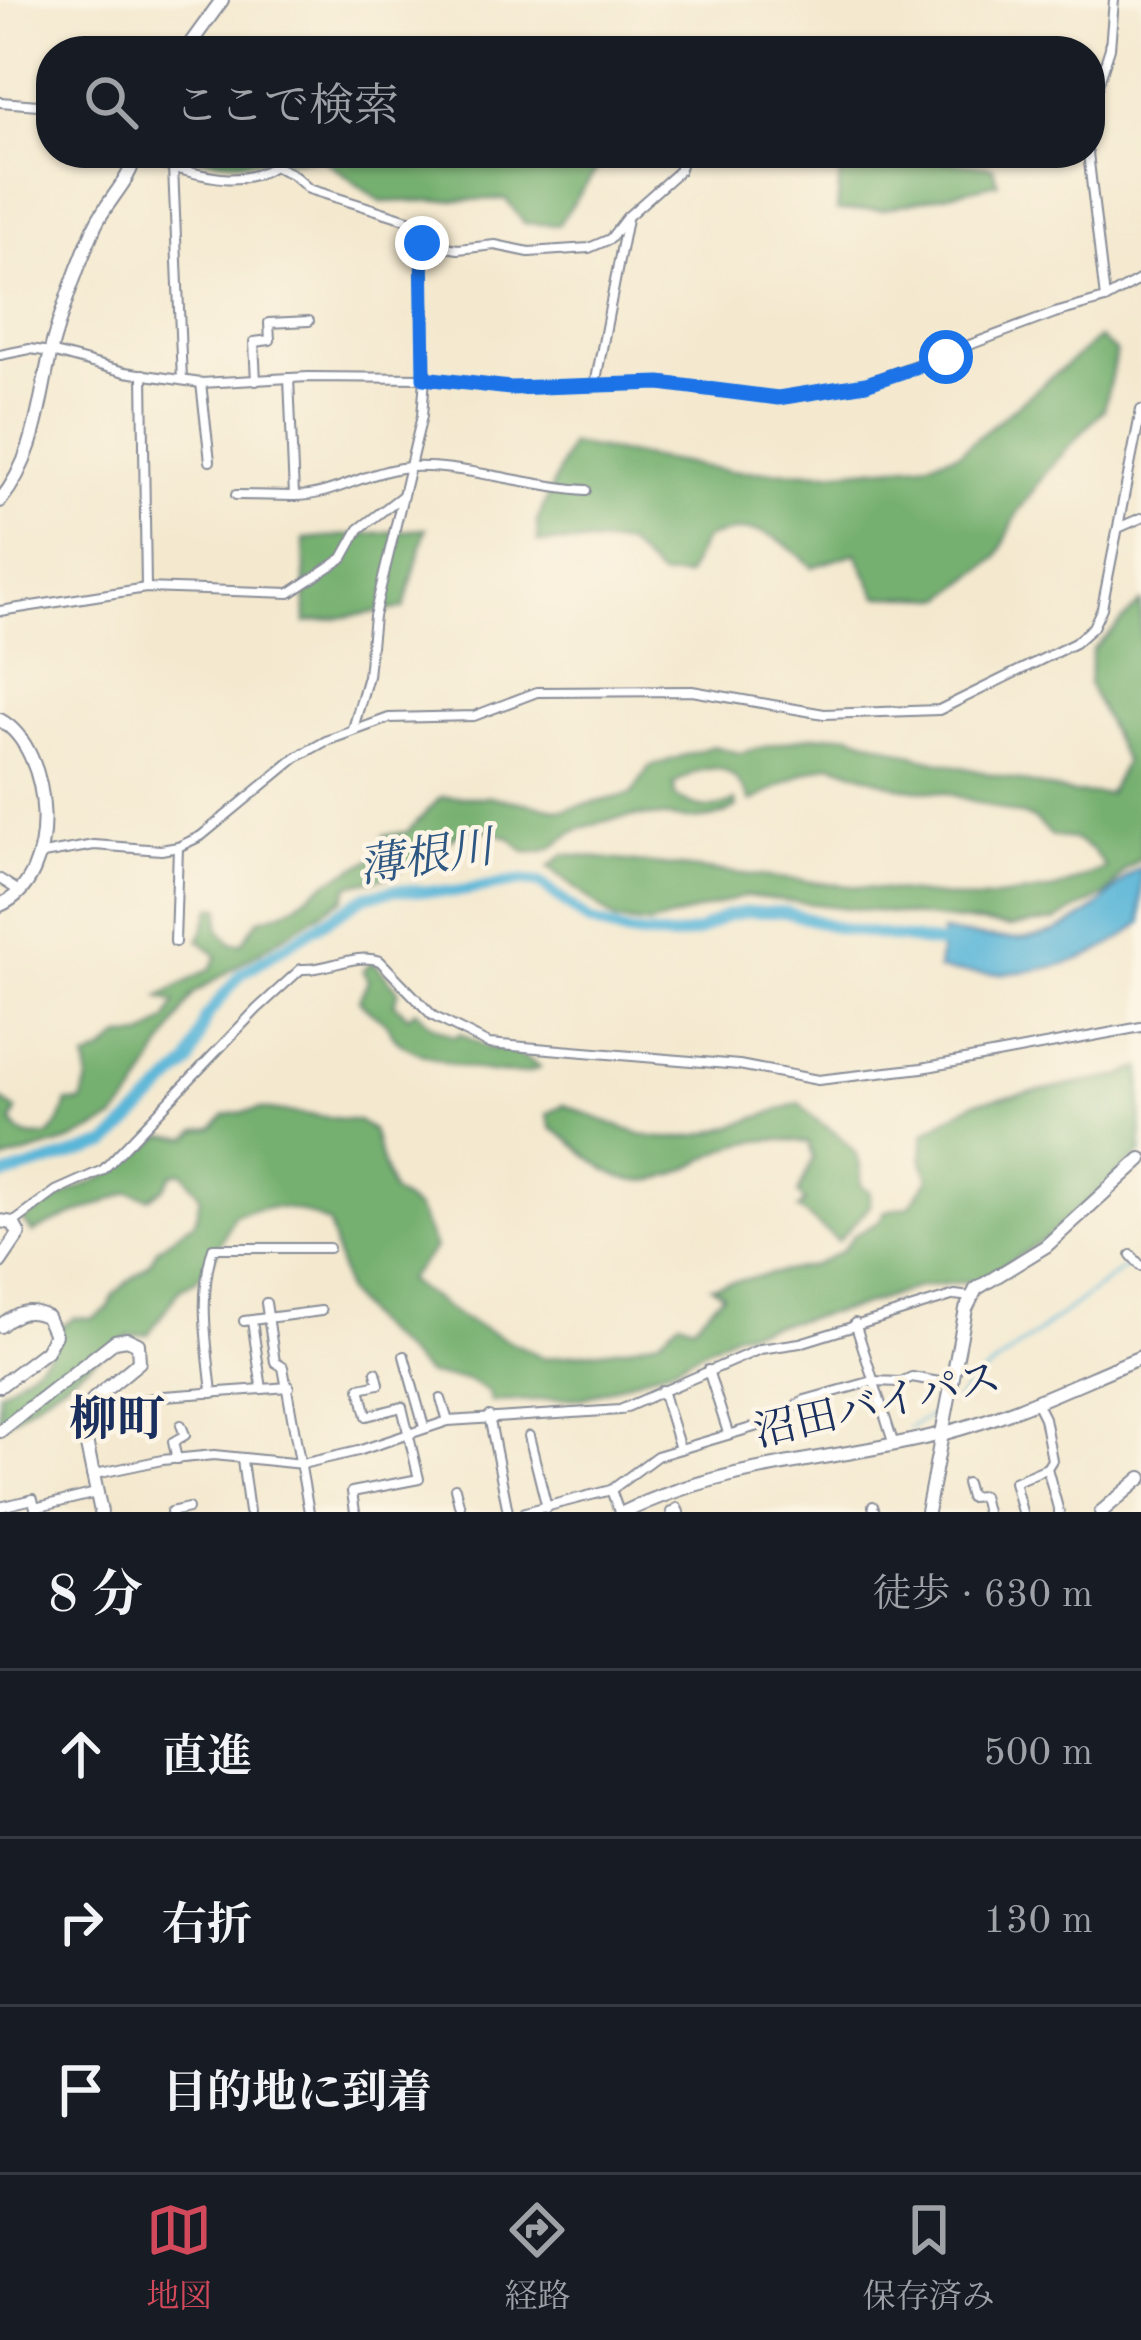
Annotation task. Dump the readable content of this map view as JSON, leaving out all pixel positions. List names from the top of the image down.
{
  "streets": {
    "street": ["沼田バイパス"]
  },
  "districts": ["柳町"],
  "water": ["薄根川"],
  "page": {
    "search": "ここで検索",
    "heading": ["8 分", "徒歩 · 630 m"],
    "list": [
      ["直進", "500 m"],
      ["右折", "130 m"],
      "目的地に到着"
    ],
    "nav": ["地図", "経路", "保存済み"]
  }
}
